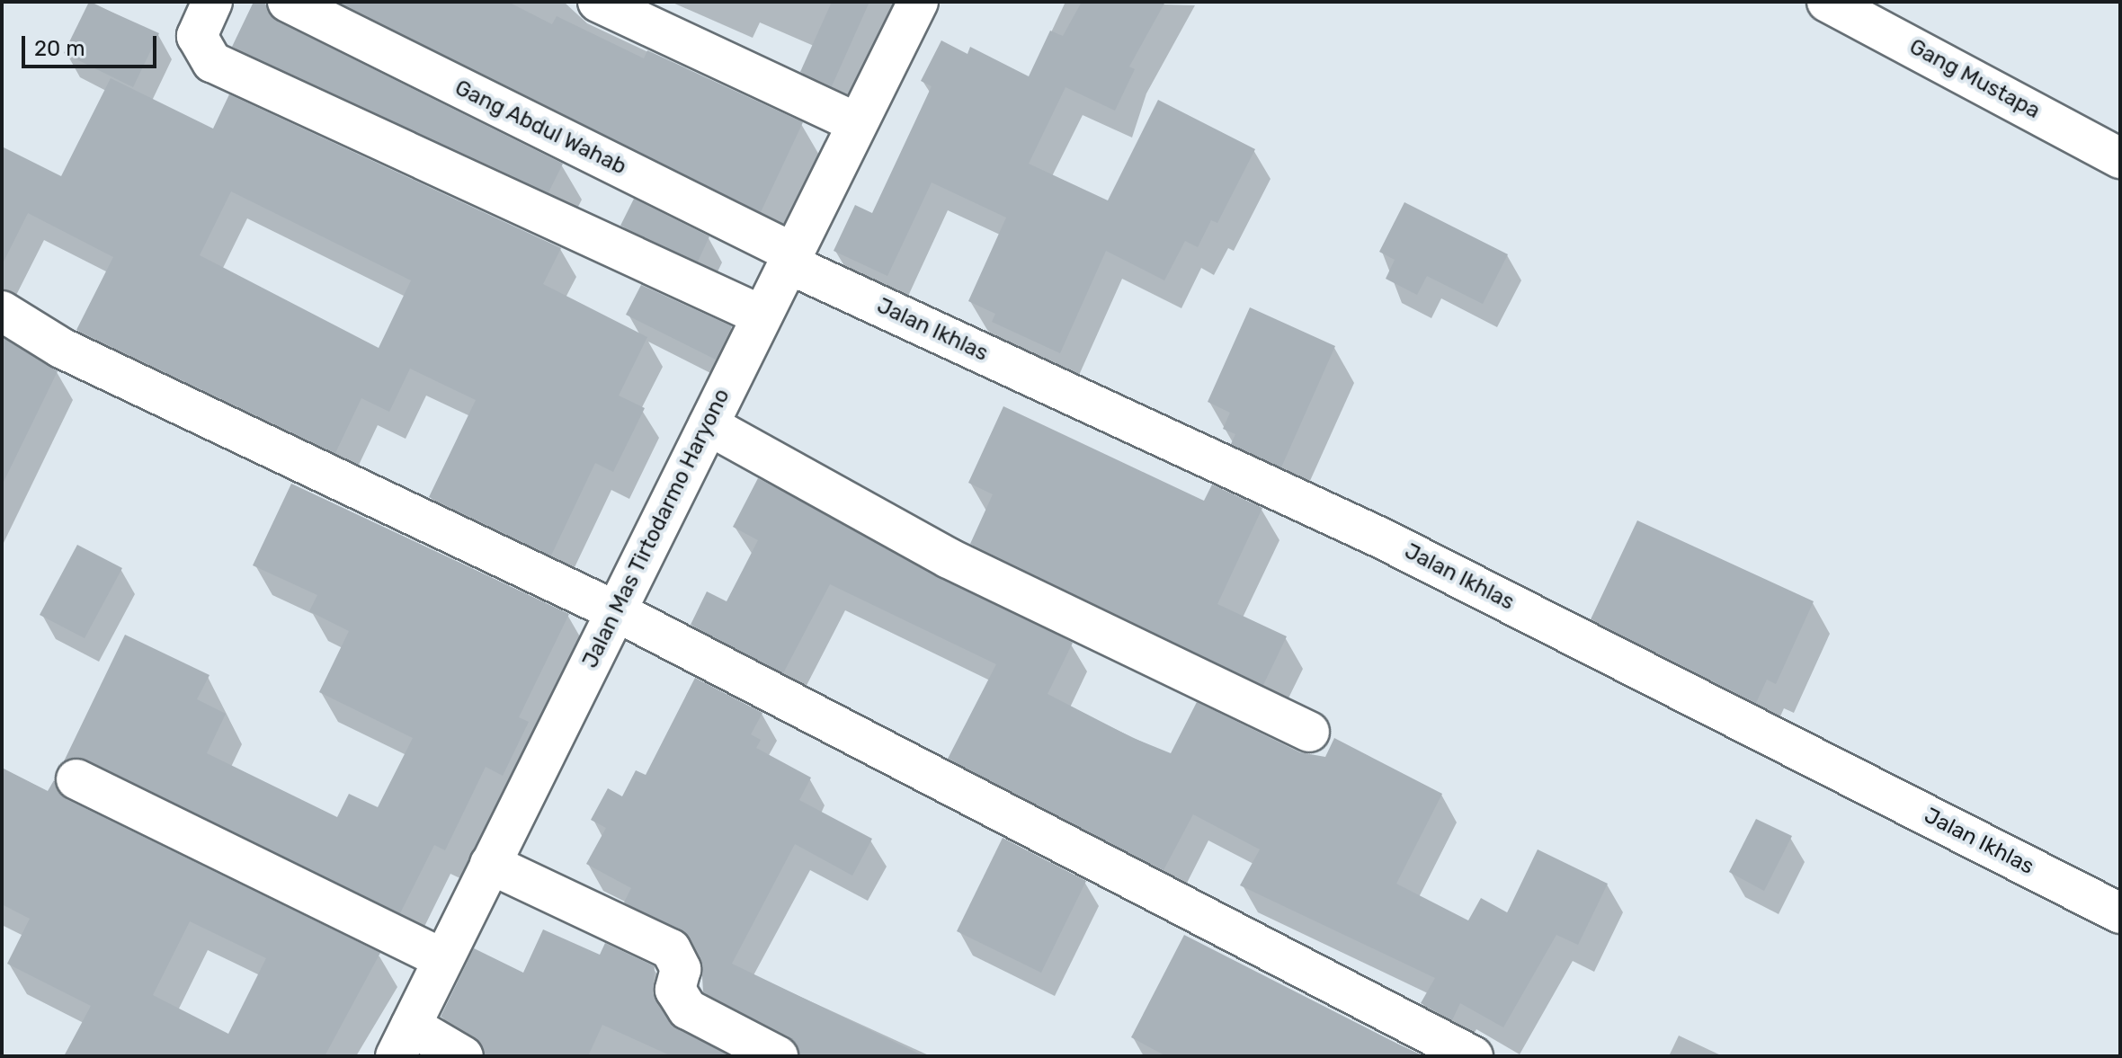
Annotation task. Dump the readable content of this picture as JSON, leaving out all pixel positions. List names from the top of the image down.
{
  "streets": {
    "street": [
      "Gang Mustapa",
      "Gang Abdul Wahab",
      "Jalan Ikhlas",
      "Jalan Mas Tirtodarmo Haryono"
    ]
  },
  "crossings": [
    ["Gang Abdul Wahab", "Jalan Ikhlas"],
    ["Gang Abdul Wahab", "Jalan Mas Tirtodarmo Haryono"],
    ["Jalan Ikhlas", "Jalan Mas Tirtodarmo Haryono"]
  ],
  "scale_bar": "20 m"
}
